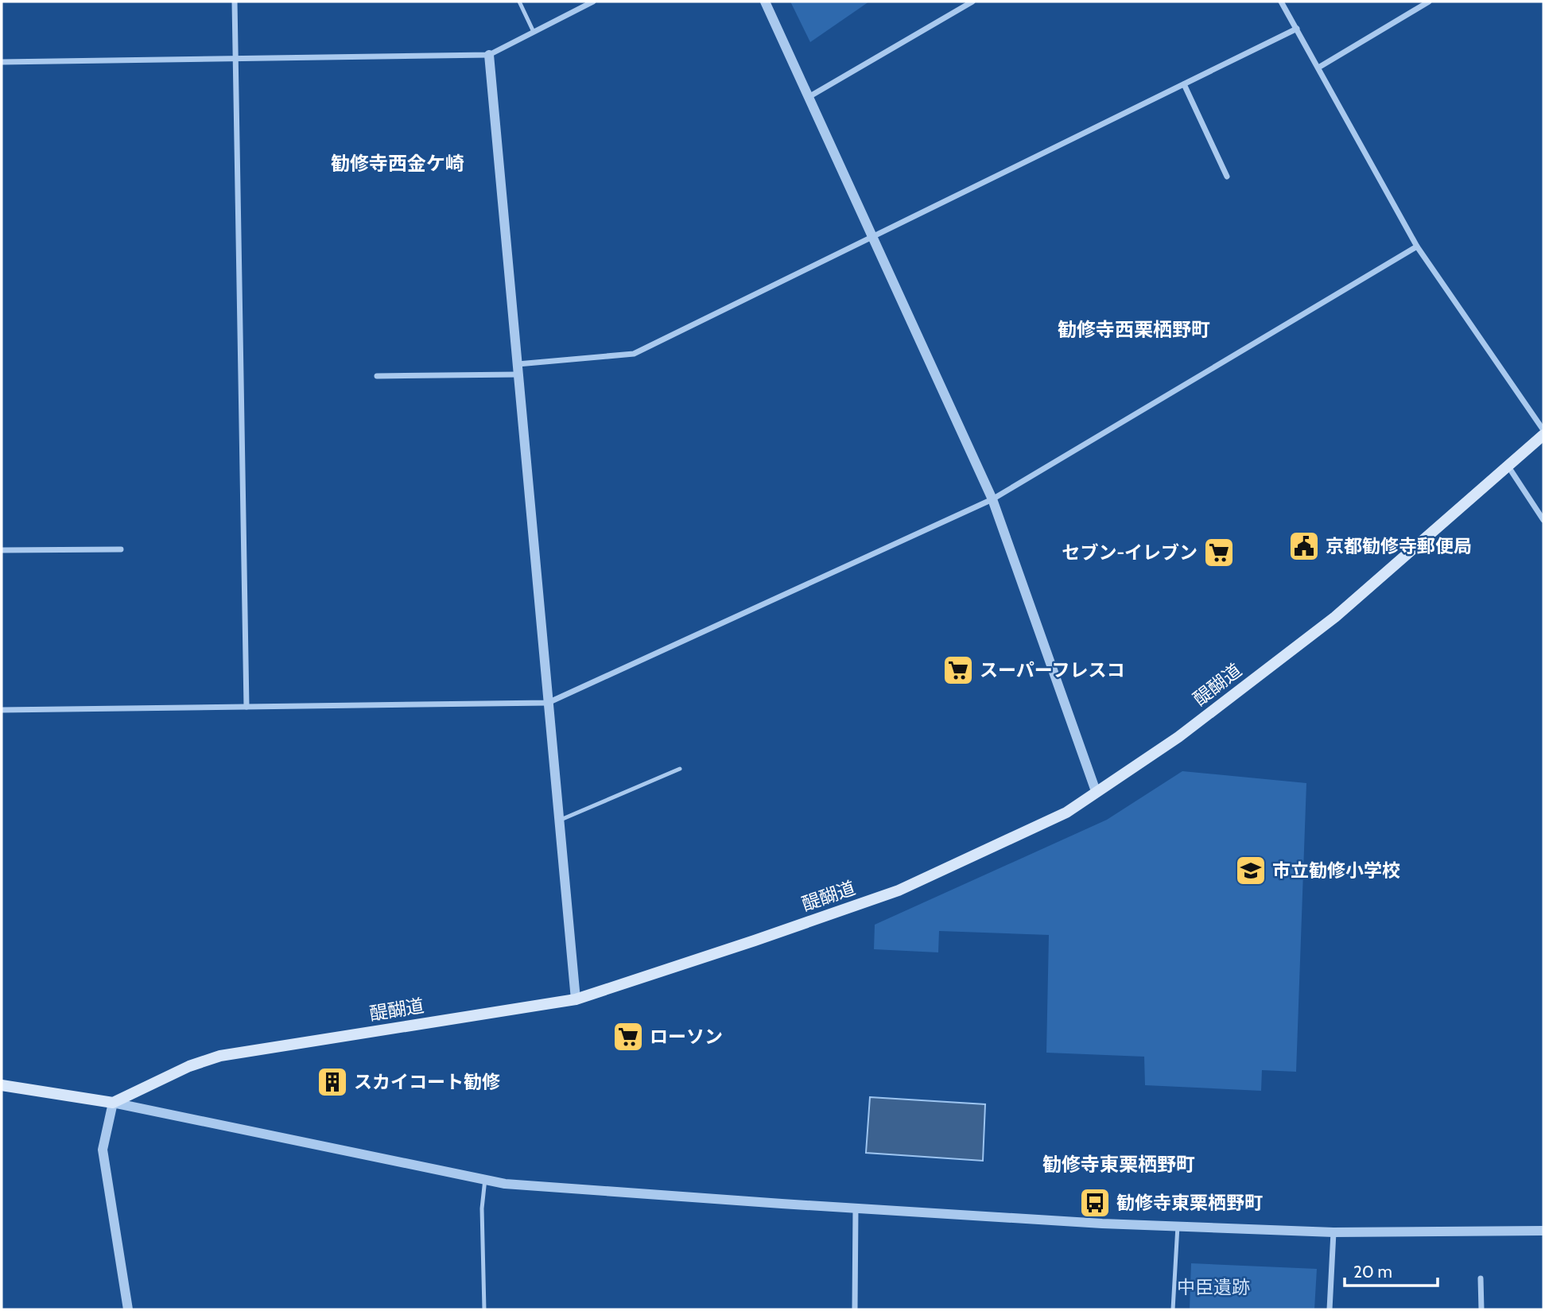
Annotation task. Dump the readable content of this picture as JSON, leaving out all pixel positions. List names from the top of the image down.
{
  "streets": {
    "main road": ["醍醐道"]
  },
  "districts": ["勧修寺西金ケ崎", "勧修寺西栗栖野町", "勧修寺東栗栖野町"],
  "parks": ["中臣遺跡"],
  "places": {
    "public building": ["京都勧修寺郵便局"],
    "supermarket": ["セブン-イレブン", "スーパーフレスコ", "ローソン"],
    "school or university": ["市立勧修小学校"],
    "building": ["スカイコート勧修"],
    "bus stop": ["勧修寺東栗栖野町"]
  },
  "scale_bar": "20 m"
}
